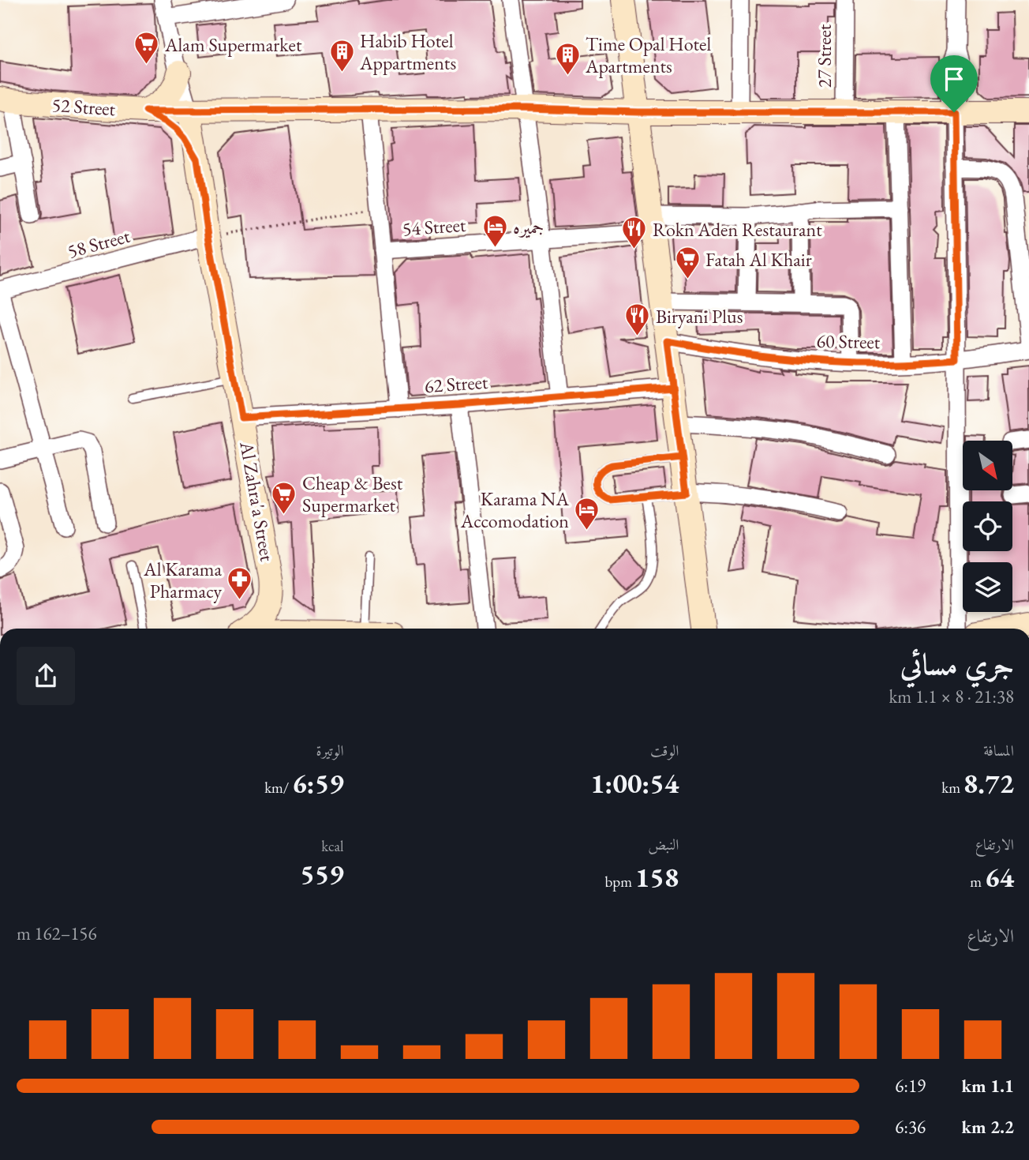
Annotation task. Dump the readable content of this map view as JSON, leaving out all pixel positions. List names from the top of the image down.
{
  "streets": {
    "main road": ["52 Street", "Al Zahra'a Street"],
    "street": [
      "27 Street",
      "54 Street",
      "58 Street",
      "60 Street",
      "62 Street"
    ]
  },
  "crossings": [
    ["27 Street", "52 Street"],
    ["52 Street", "Al Zahra'a Street"],
    ["58 Street", "Al Zahra'a Street"],
    ["62 Street", "Al Zahra'a Street"]
  ],
  "places": {
    "supermarket": ["Alam Supermarket", "Fatah Al Khair", "Cheap & Best Supermarket"],
    "building": ["Habib Hotel Appartments", "Time Opal Hotel Apartments"],
    "hotel": ["جميره", "Karama NA Accomodation"],
    "restaurant": ["Rokn Aden Restaurant", "Biryani Plus"],
    "pharmacy": ["Al Karama Pharmacy"]
  },
  "north": "bottom right",
  "page": {
    "heading": ["جري مسائي", "21:38 · 8 × 1.1 km"],
    "stats": [
      ["المسافة", "8.72 km"],
      ["الوقت", "1:00:54"],
      ["الوتيرة", "6:59 /km"],
      ["الارتفاع", "64 m"],
      ["النبض", "158 bpm"],
      ["kcal", "559"]
    ],
    "chart": ["الارتفاع", "156–162 m"],
    "list": [
      {
        "name": "1.1 km",
        "note": "6:19"
      },
      {
        "name": "2.2 km",
        "note": "6:36"
      }
    ]
  }
}
